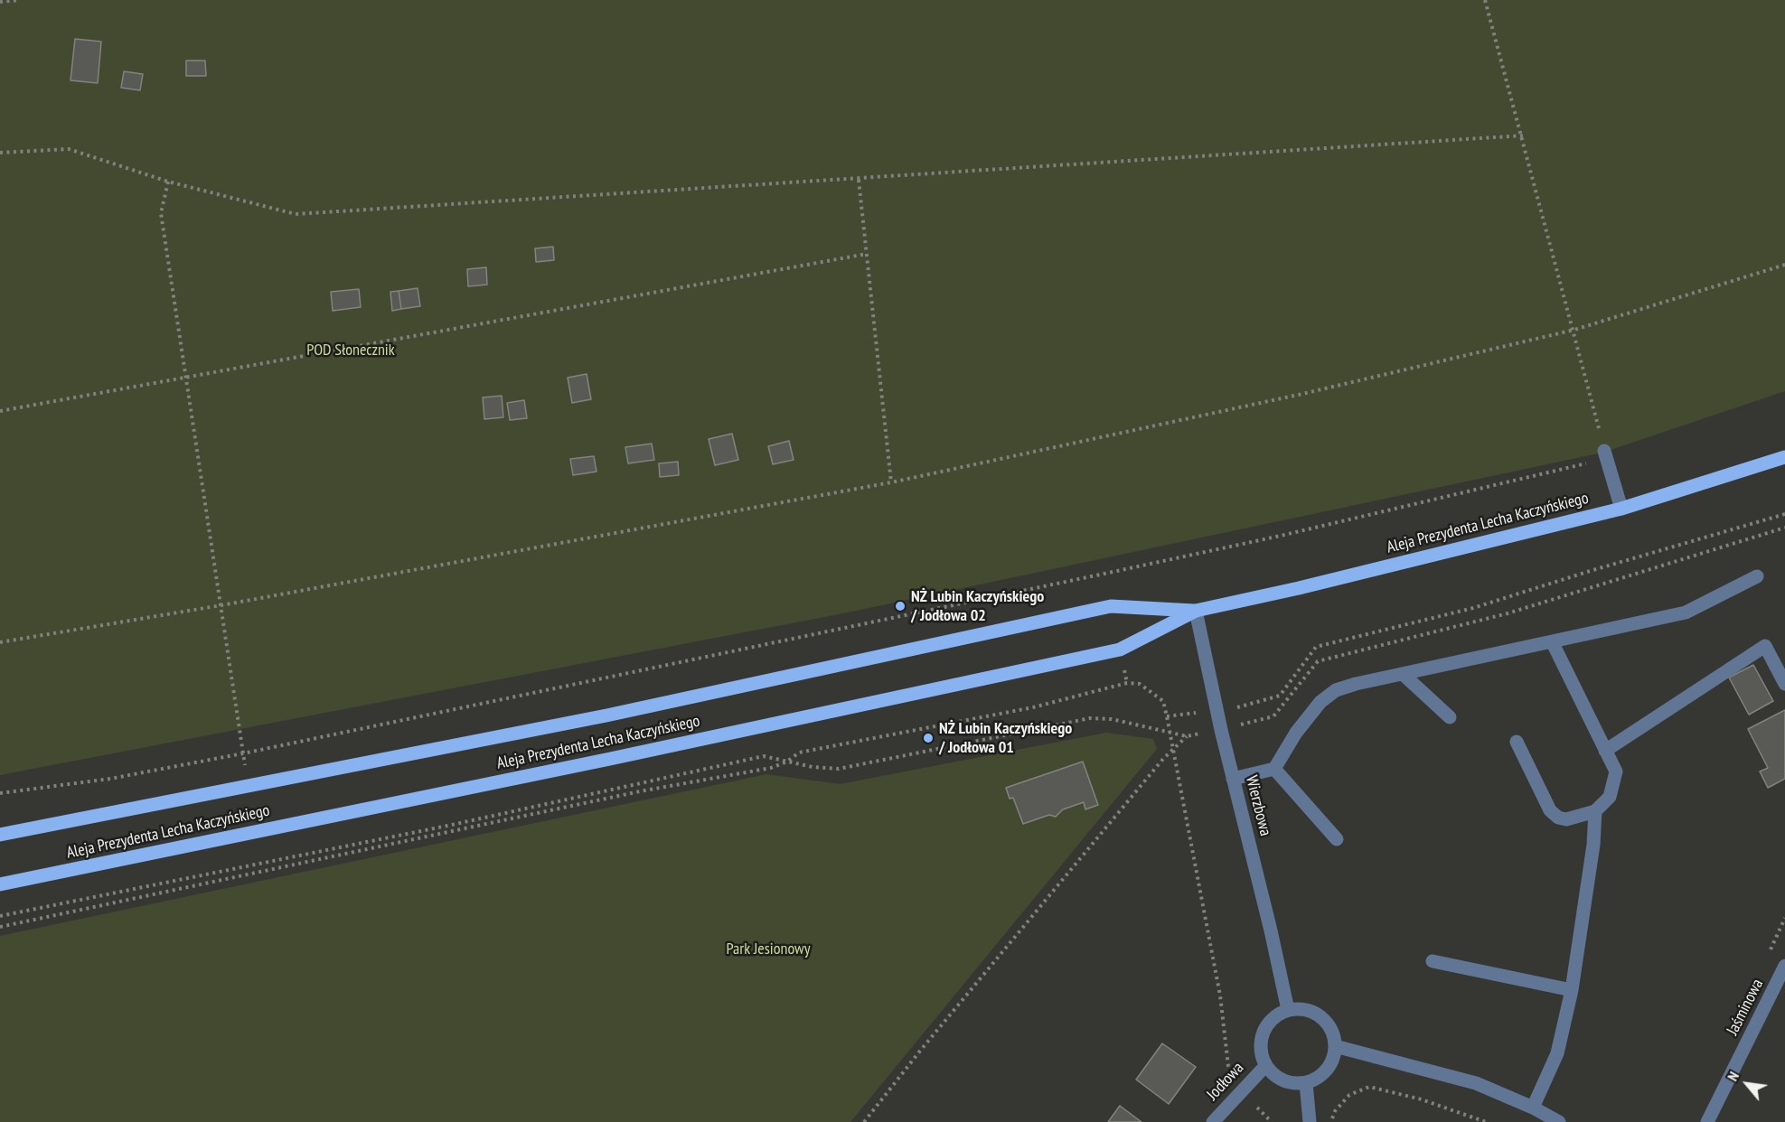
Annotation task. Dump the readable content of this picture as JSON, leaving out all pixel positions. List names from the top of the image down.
{
  "streets": {
    "main road": ["Aleja Prezydenta Lecha Kaczyńskiego"],
    "street": ["Wierzbowa", "Jaśminowa", "Jodłowa"]
  },
  "crossings": [
    ["Aleja Prezydenta Lecha Kaczyńskiego", "Wierzbowa"],
    ["Wierzbowa", "Jodłowa"]
  ],
  "parks": ["POD Słonecznik", "Park Jesionowy"],
  "places": ["NŻ Lubin Kaczyńskiego / Jodłowa 02", "NŻ Lubin Kaczyńskiego / Jodłowa 01"],
  "north": "top left"
}
